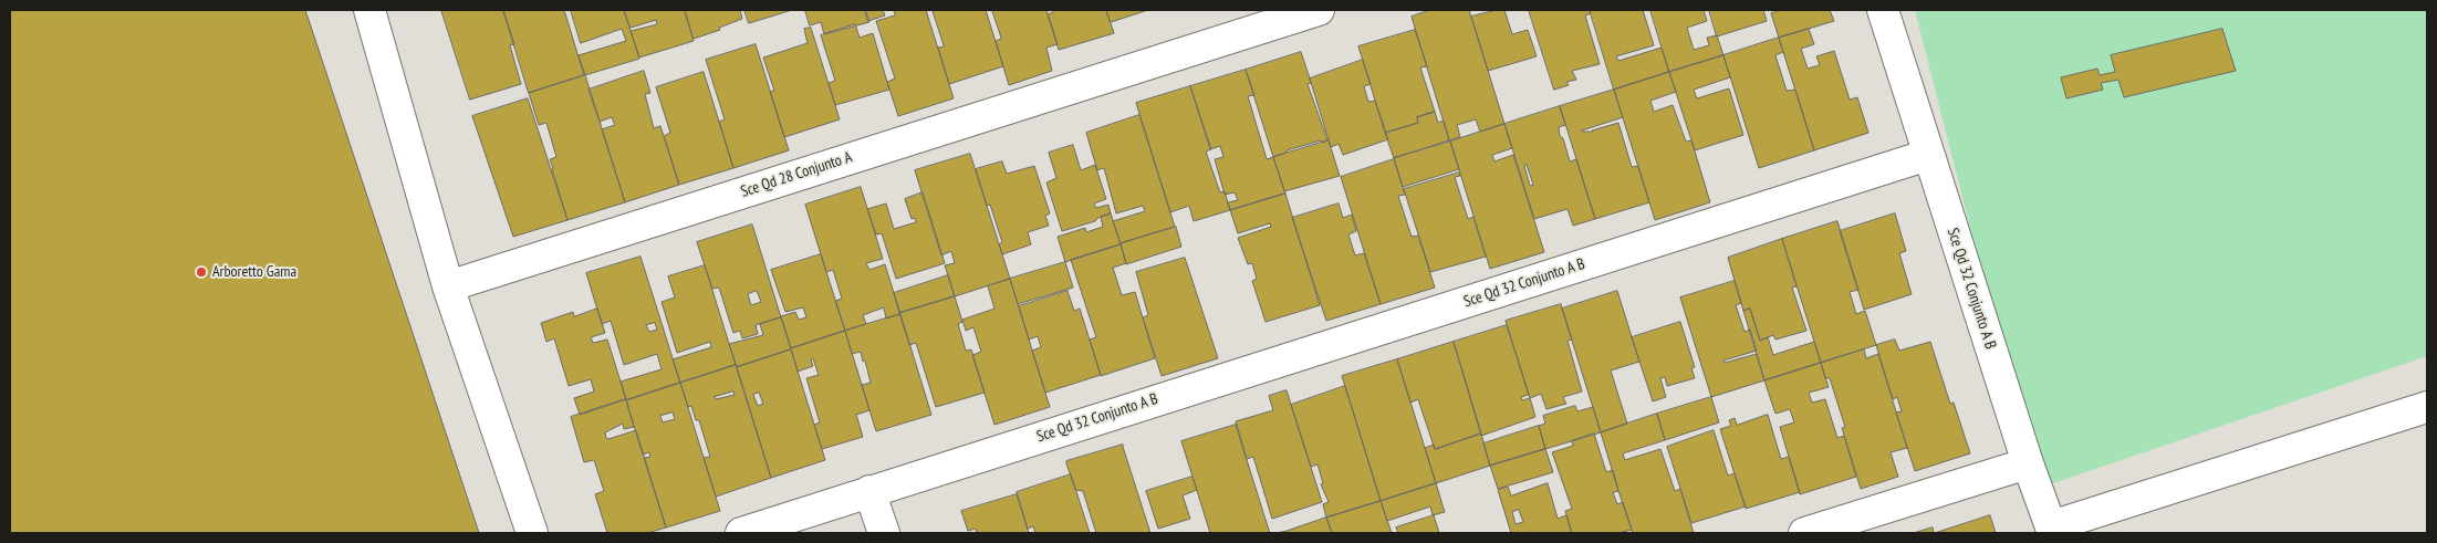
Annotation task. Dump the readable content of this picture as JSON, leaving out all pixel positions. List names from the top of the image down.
{
  "streets": {
    "street": ["Sce Qd 28 Conjunto A", "Sce Qd 32 Conjunto A B"]
  },
  "places": ["Arboretto Gama"]
}
